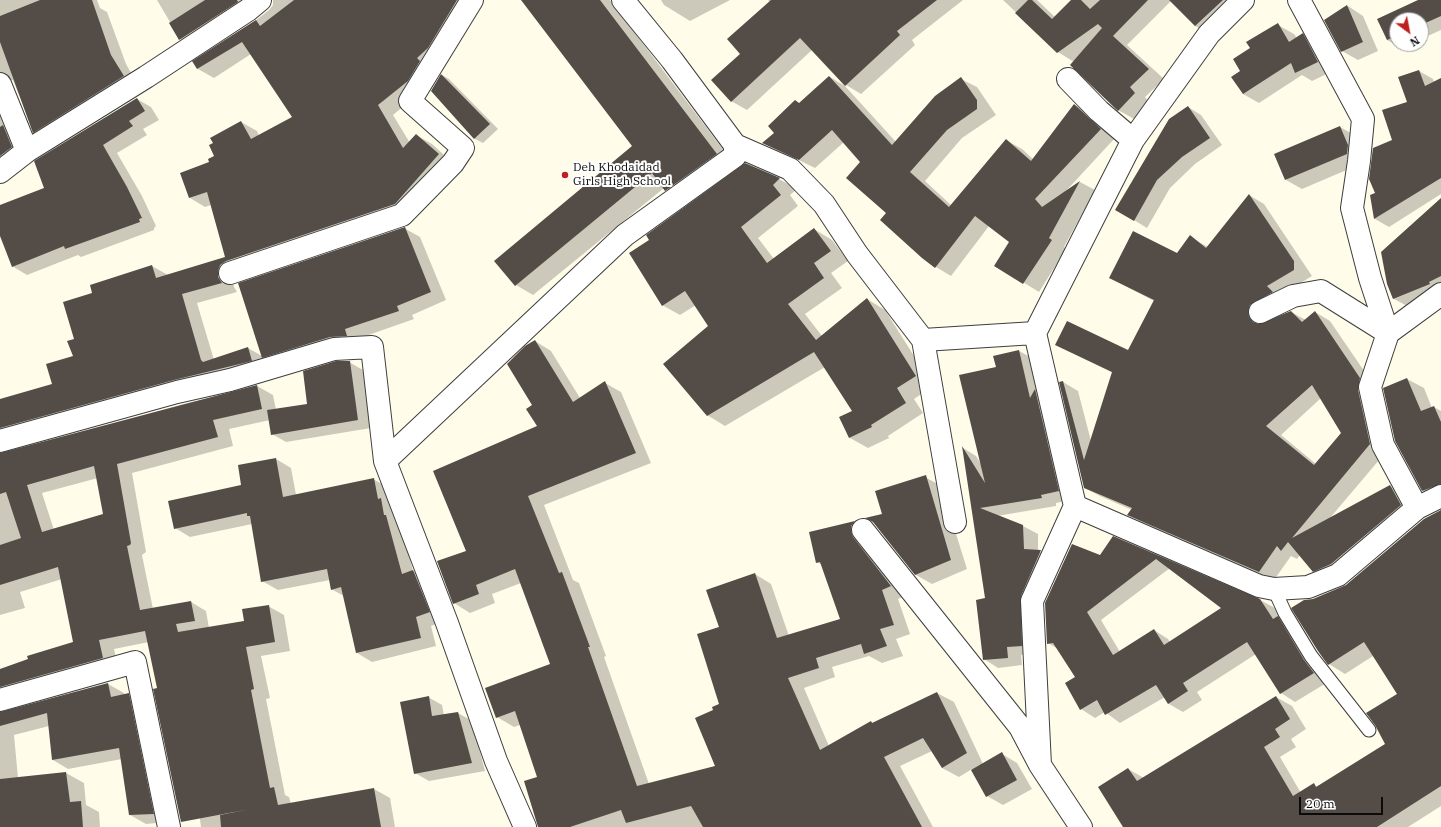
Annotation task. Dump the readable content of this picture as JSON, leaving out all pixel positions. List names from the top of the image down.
{
  "places": ["Deh Khodaidad Girls High School"],
  "scale_bar": "20 m",
  "north": "bottom right"
}
